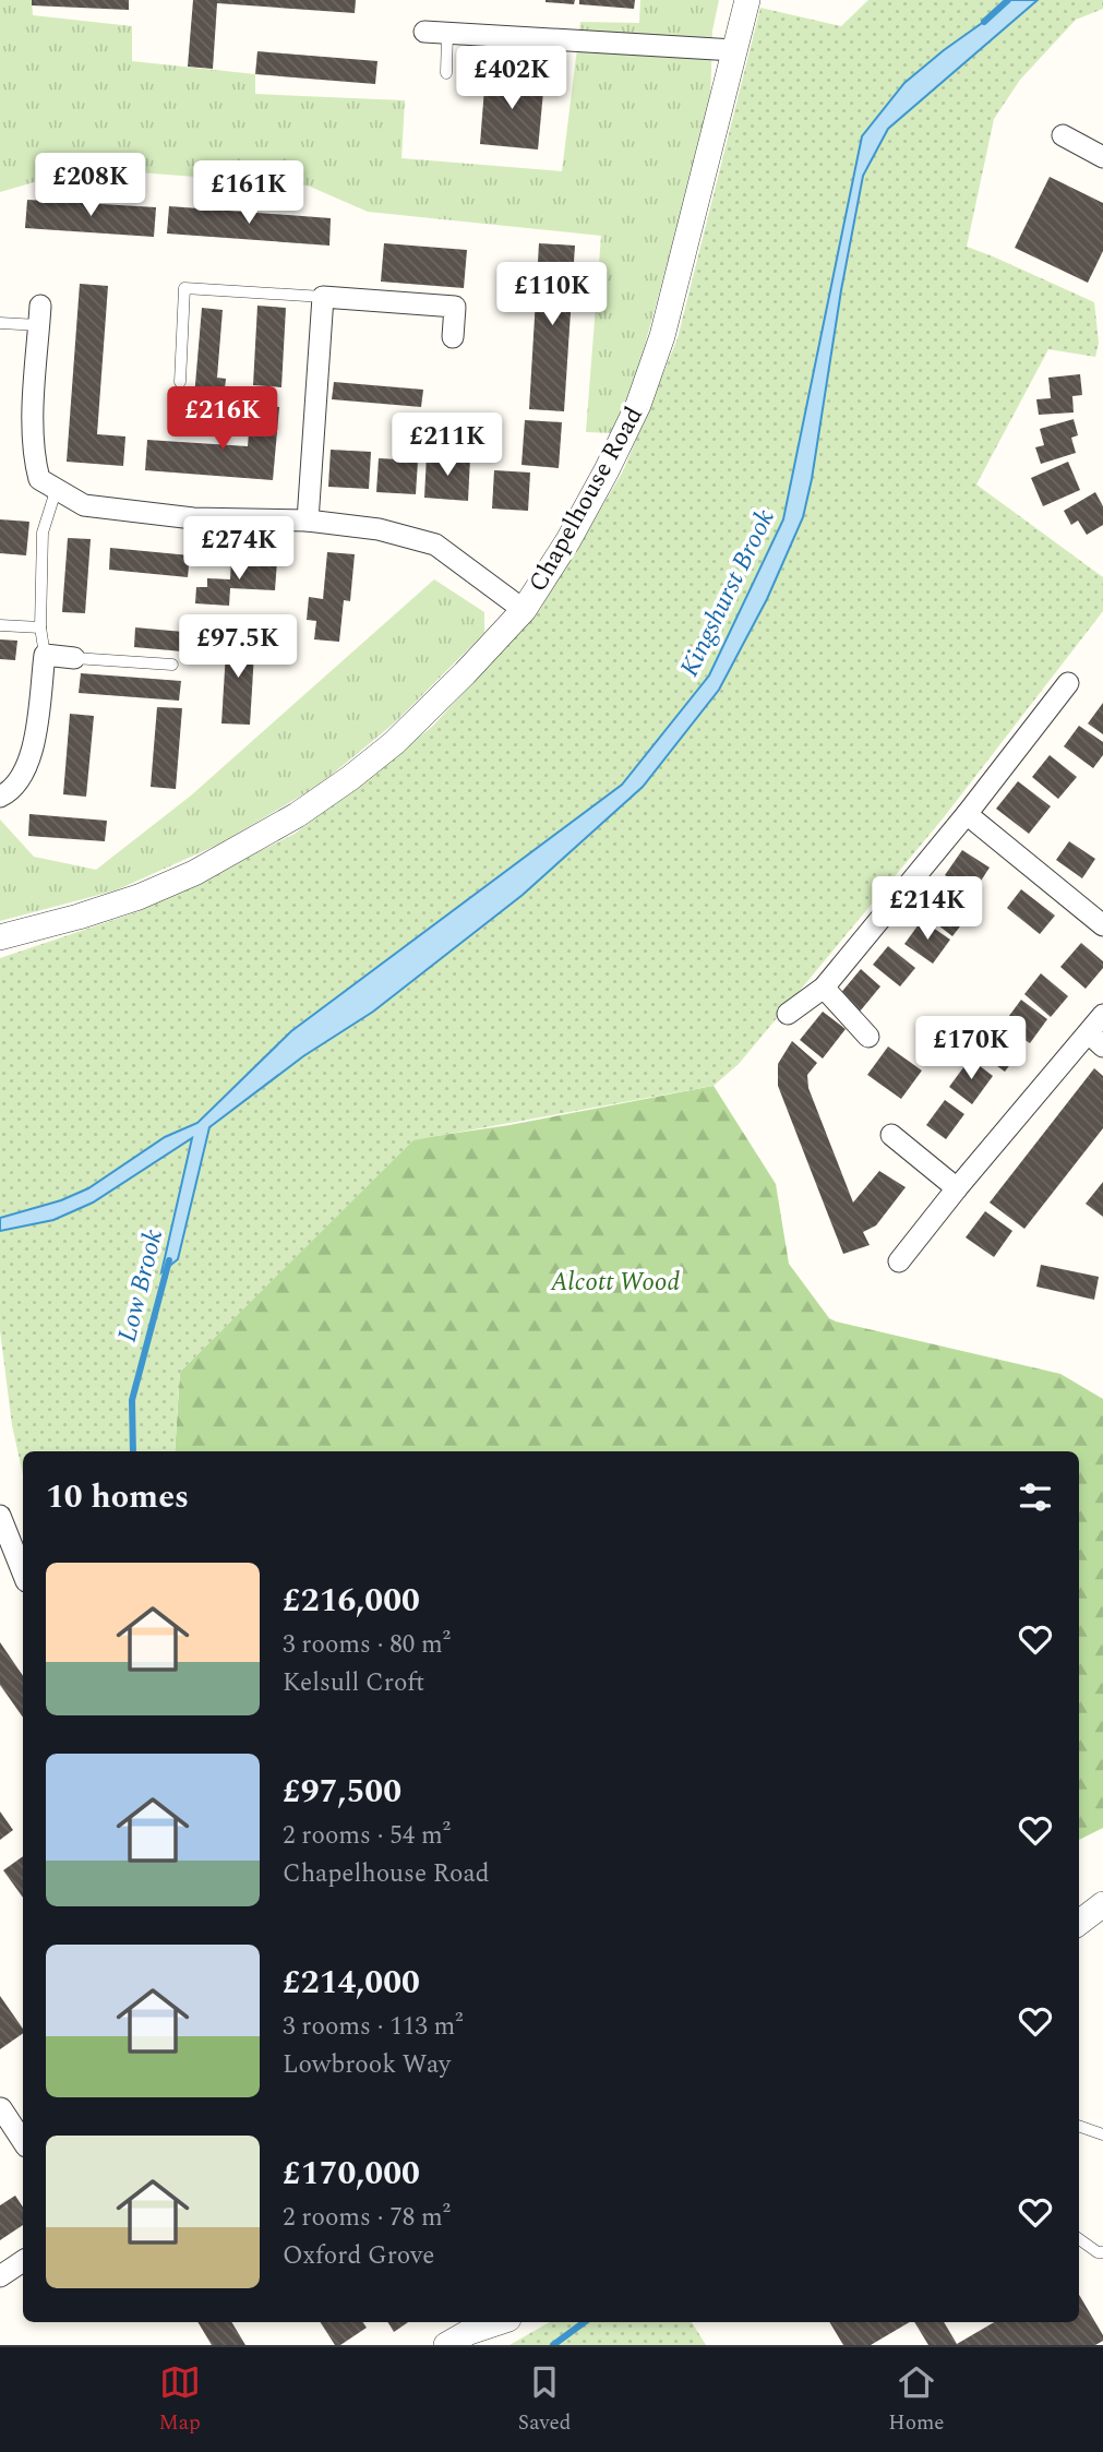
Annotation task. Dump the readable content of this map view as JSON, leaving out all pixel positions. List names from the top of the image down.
{
  "streets": {
    "street": ["Chapelhouse Road"]
  },
  "water": ["Kingshurst Brook", "Low Brook"],
  "parks": ["Alcott Wood"],
  "page": {
    "price": [
      "£402K",
      "£208K",
      "£161K",
      "£110K",
      "£216K",
      "£211K",
      "£274K",
      "£97.5K",
      "£214K",
      "£170K"
    ],
    "heading": "10 homes",
    "list": [
      {
        "name": "£216,000",
        "note": "3 rooms · 80 m² · Kelsull Croft"
      },
      {
        "name": "£97,500",
        "note": "2 rooms · 54 m² · Chapelhouse Road"
      },
      {
        "name": "£214,000",
        "note": "3 rooms · 113 m² · Lowbrook Way"
      },
      {
        "name": "£170,000",
        "note": "2 rooms · 78 m² · Oxford Grove"
      }
    ],
    "tabs": ["Map", "Saved", "Home"]
  }
}
